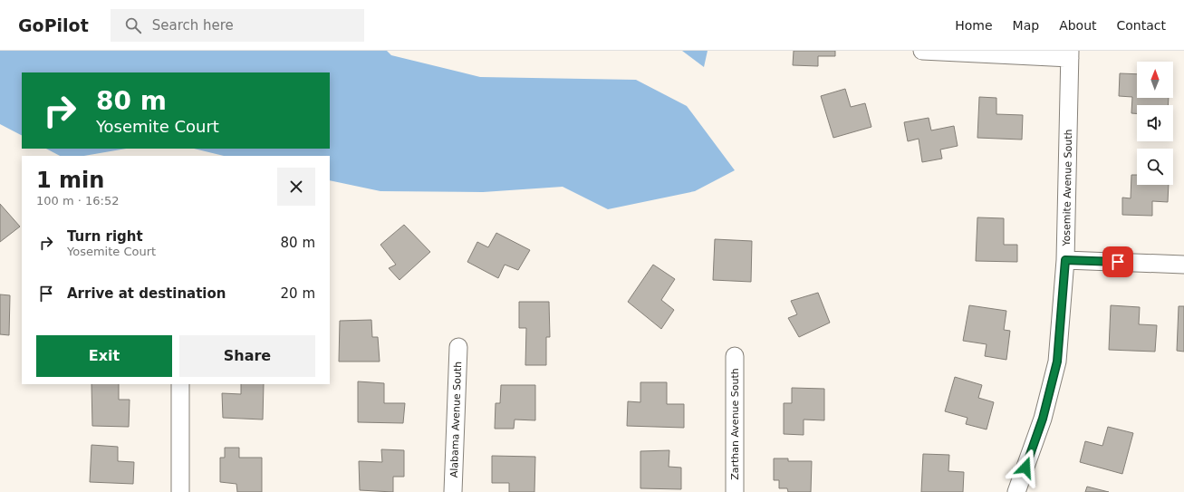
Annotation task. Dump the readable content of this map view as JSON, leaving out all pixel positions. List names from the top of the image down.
{
  "streets": {
    "street": ["Yosemite Avenue South", "Alabama Avenue South", "Zarthan Avenue South"]
  },
  "north": "top",
  "page": {
    "header": "GoPilot",
    "search": "Search here",
    "nav": [
      "Home",
      "Map",
      "About",
      "Contact"
    ],
    "turn": ["80 m", "Yosemite Court"],
    "heading": ["1 min", "100 m · 16:52"],
    "list": [
      {
        "name": "Turn right",
        "note": "Yosemite Court",
        "value": "80 m"
      },
      {
        "name": "Arrive at destination",
        "value": "20 m"
      }
    ],
    "buttons": ["Exit", "Share"]
  }
}
